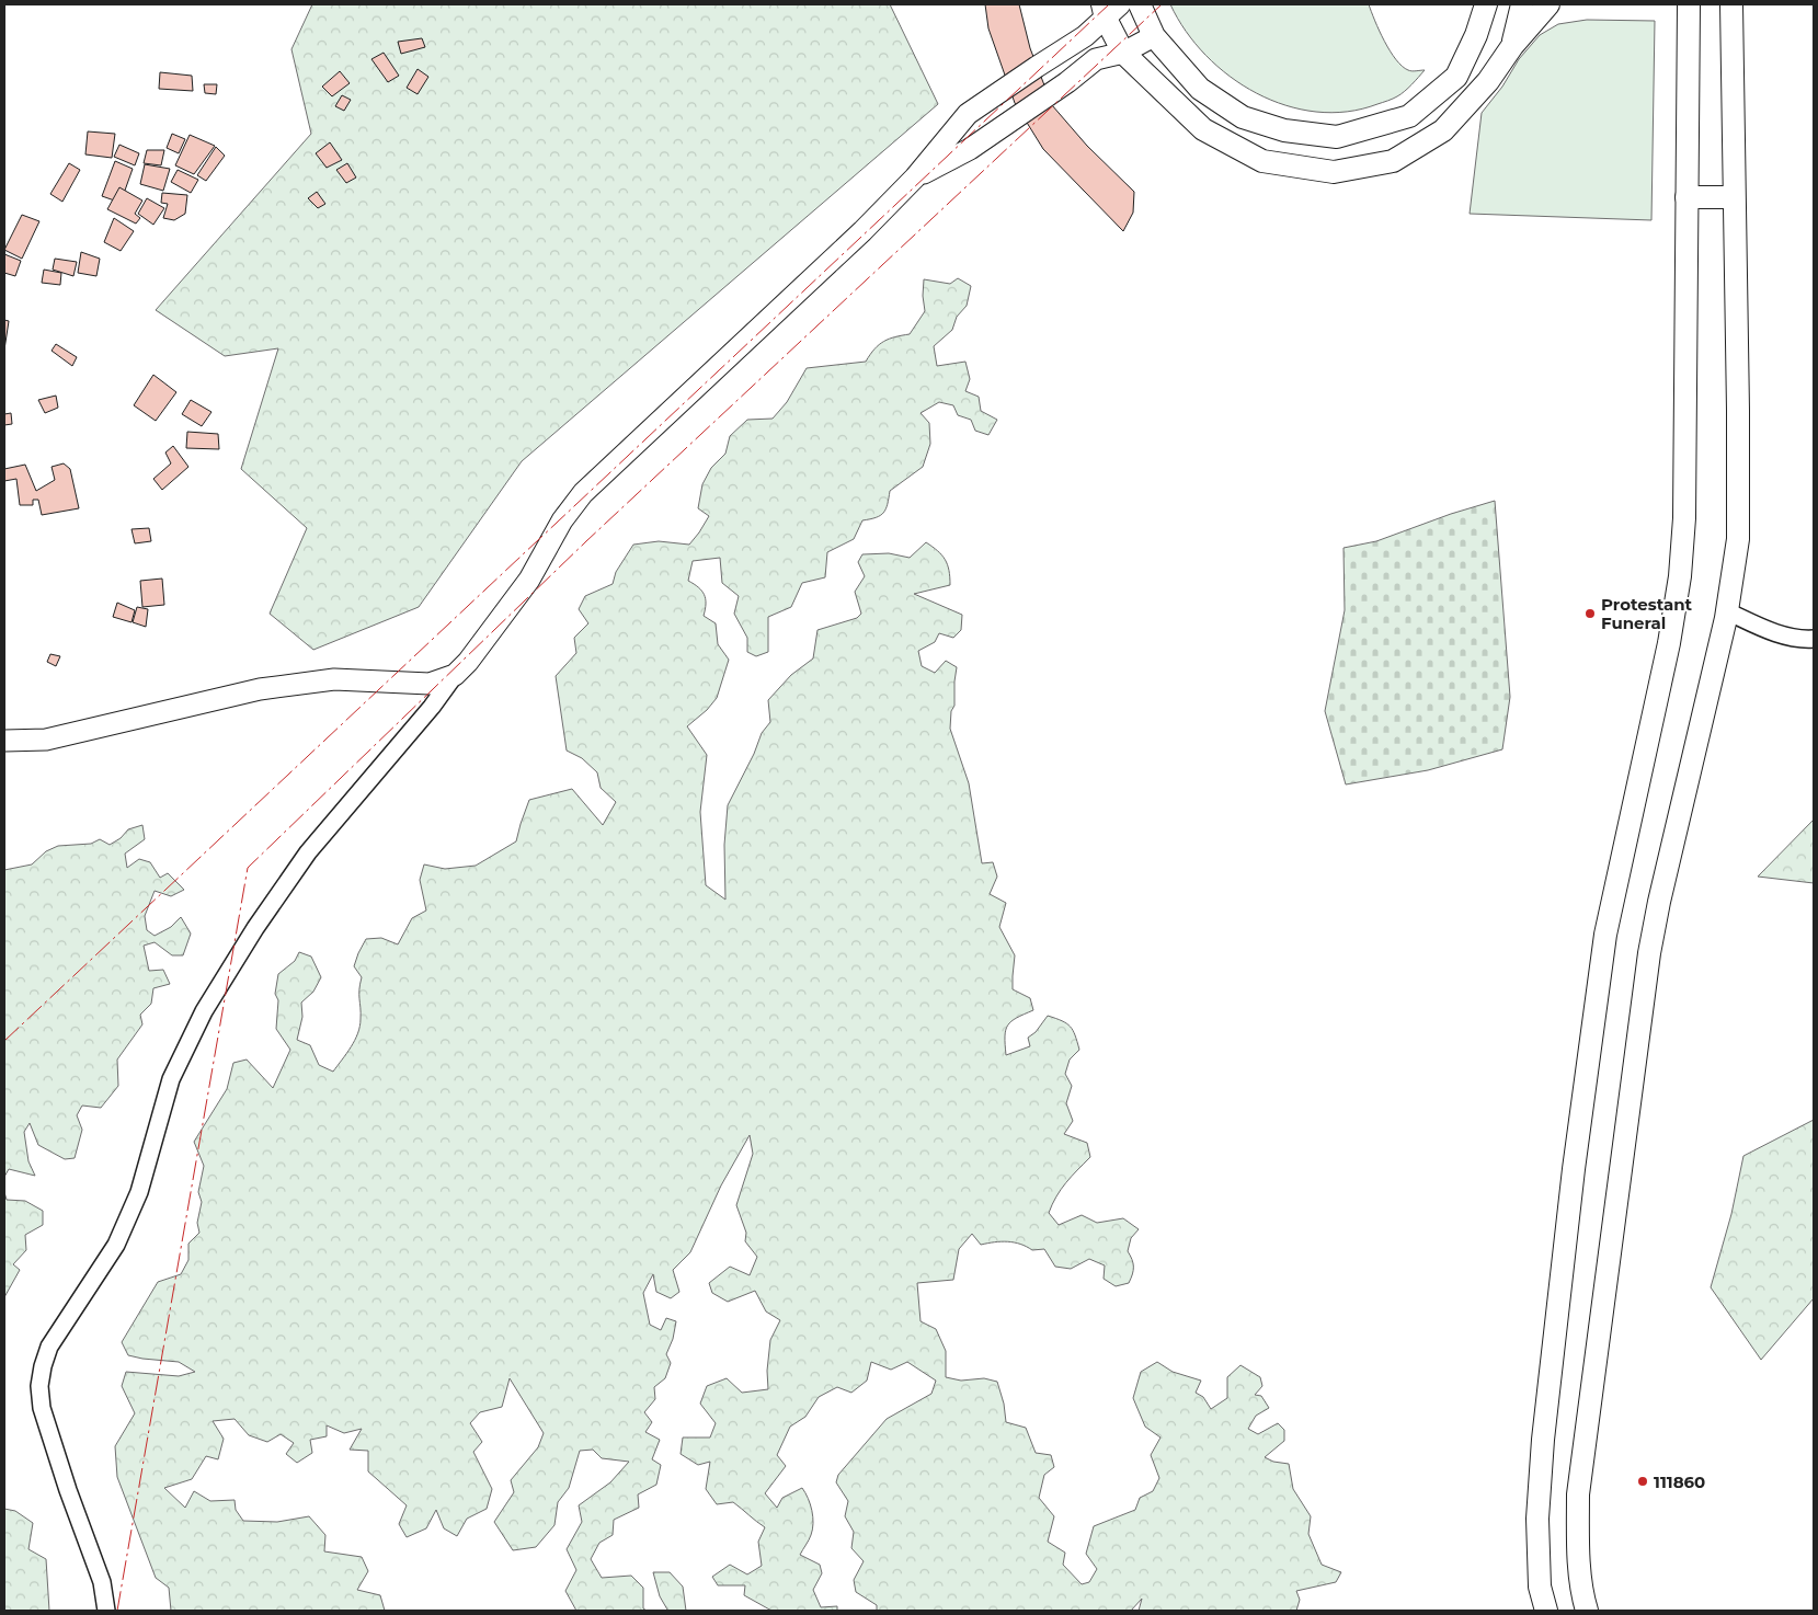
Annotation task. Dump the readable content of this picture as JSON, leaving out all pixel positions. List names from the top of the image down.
{
  "places": ["Protestant Funeral", "111860"]
}
